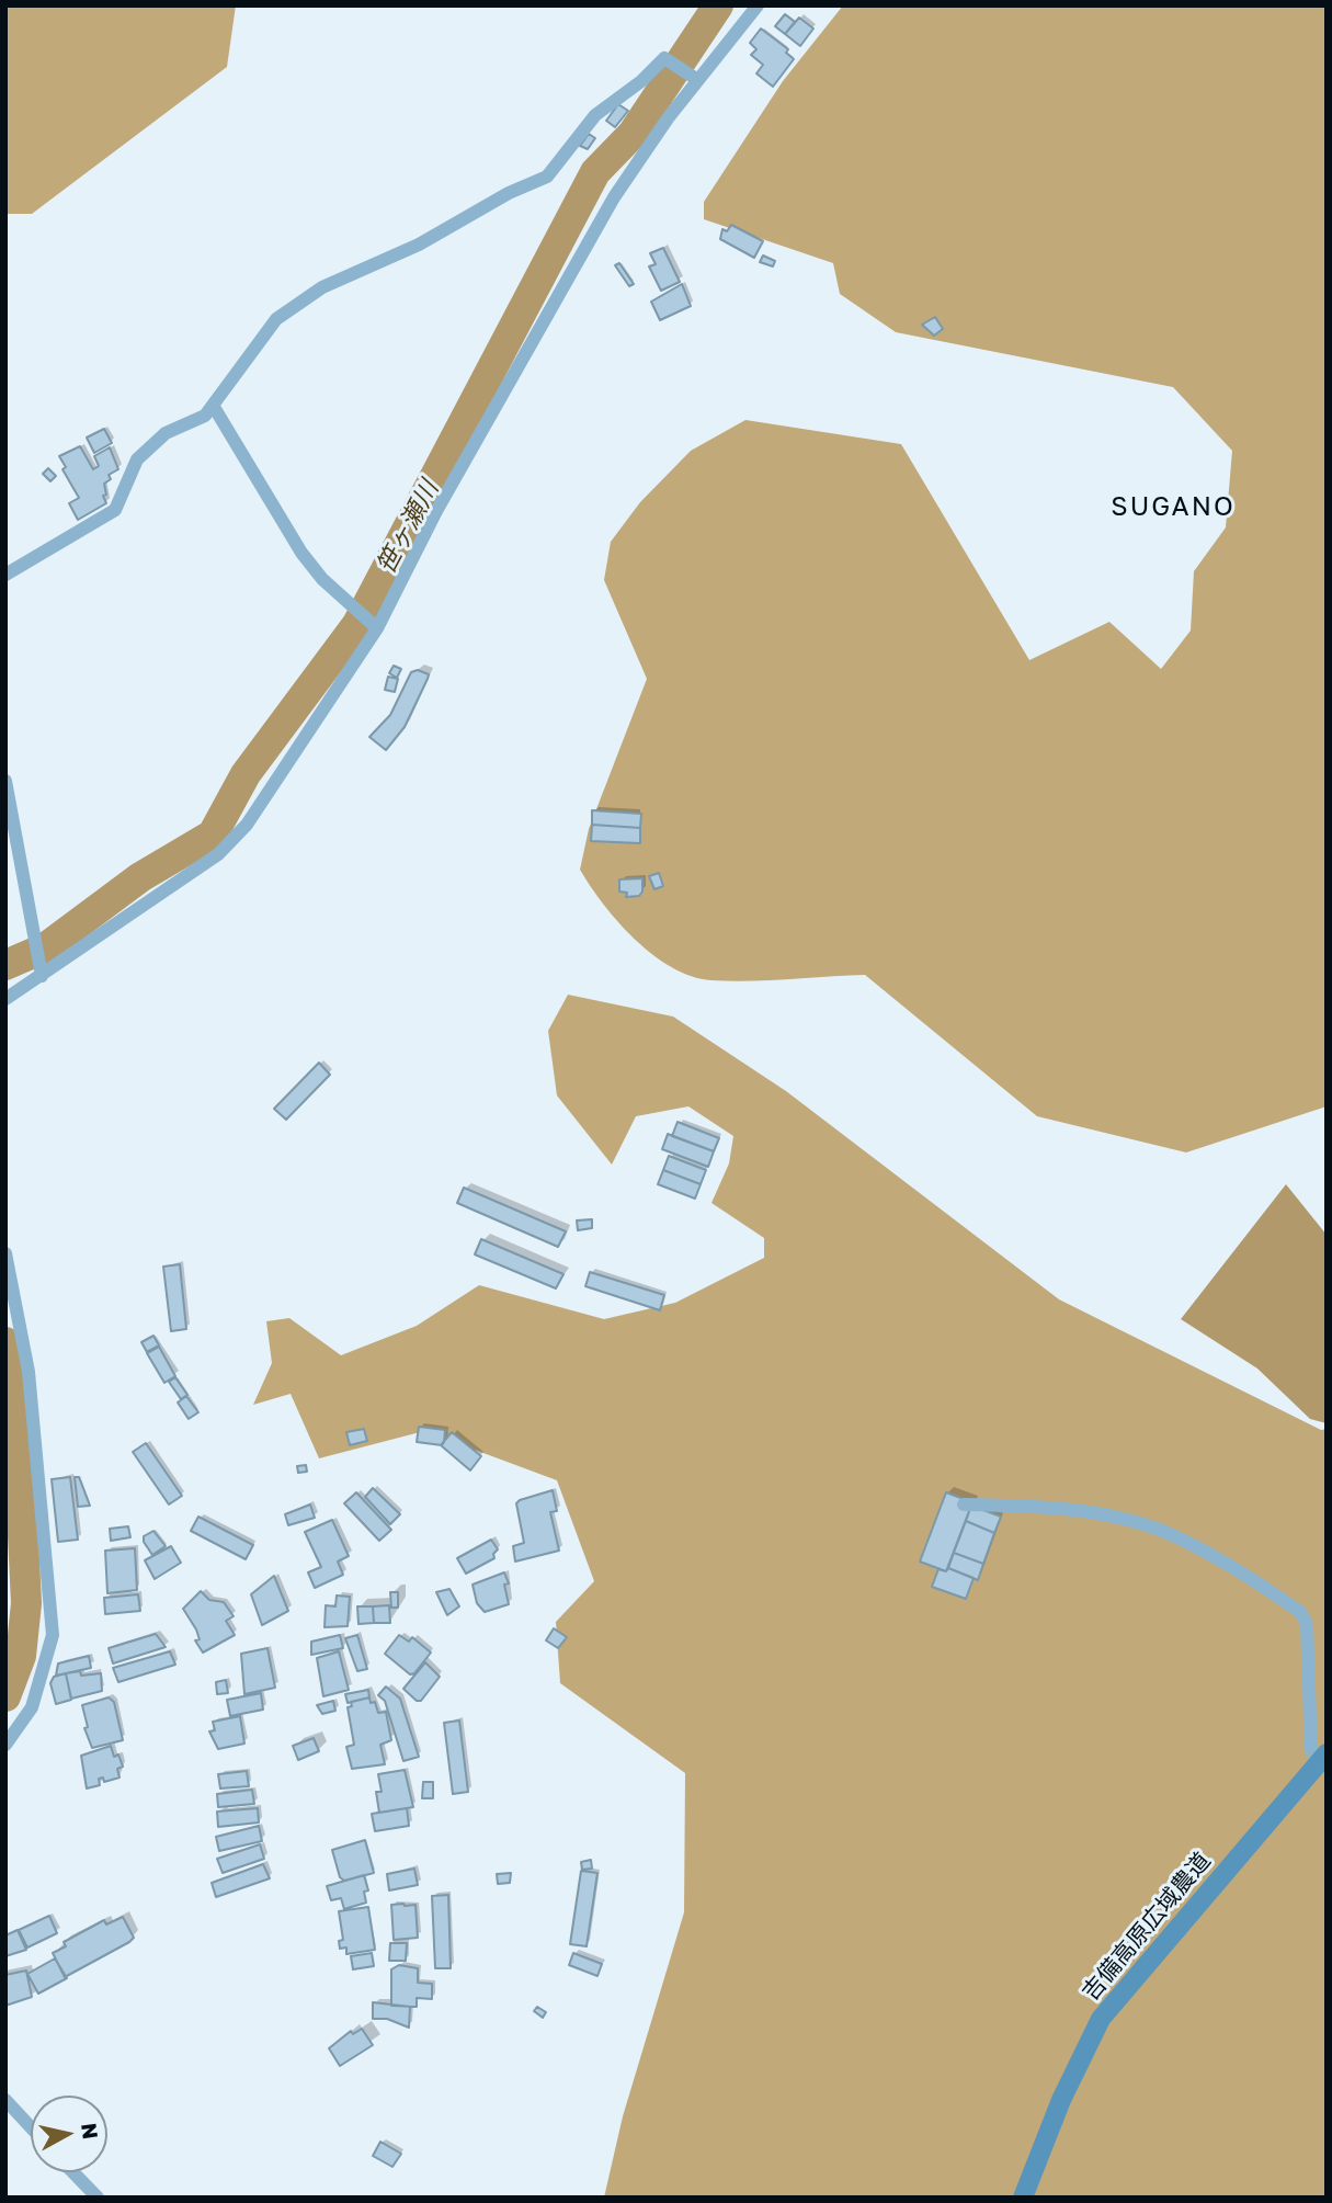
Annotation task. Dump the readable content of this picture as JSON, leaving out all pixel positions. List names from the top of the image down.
{
  "streets": {
    "street": ["吉備高原広域農道"]
  },
  "districts": ["SUGANO"],
  "water": ["笹ヶ瀬川"],
  "north": "right"
}
